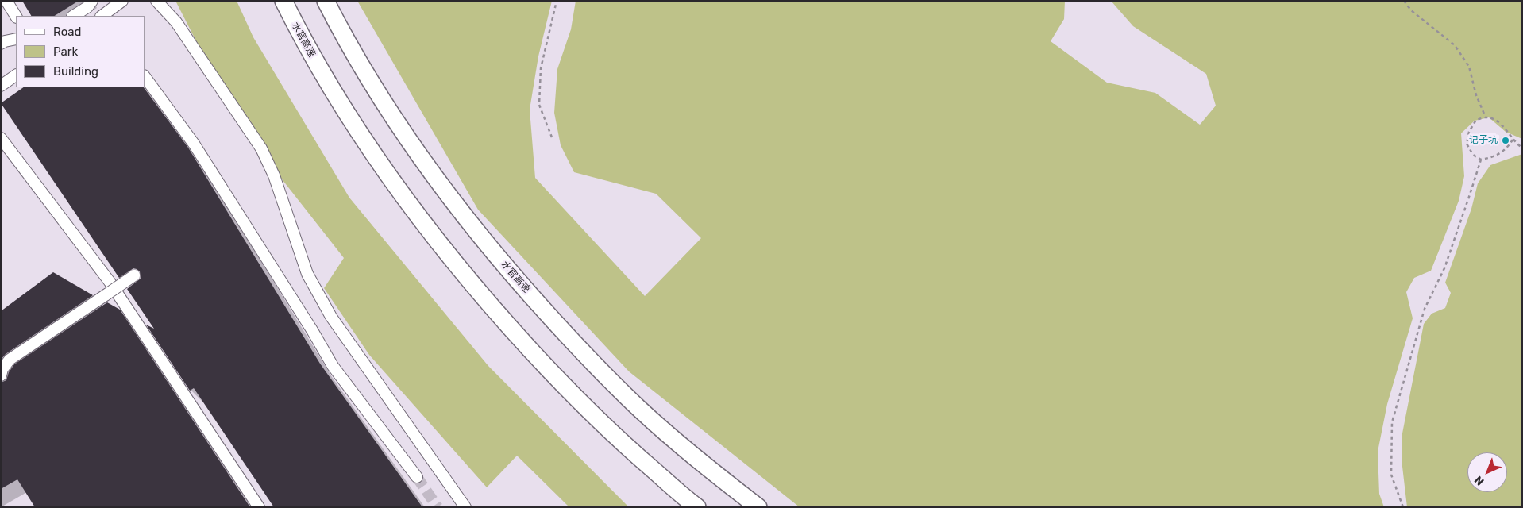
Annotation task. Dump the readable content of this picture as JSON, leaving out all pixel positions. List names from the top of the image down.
{
  "streets": {
    "highway": ["水官高速"]
  },
  "places": ["记子坑"],
  "legend": ["Road", "Park", "Building"],
  "north": "bottom left"
}
